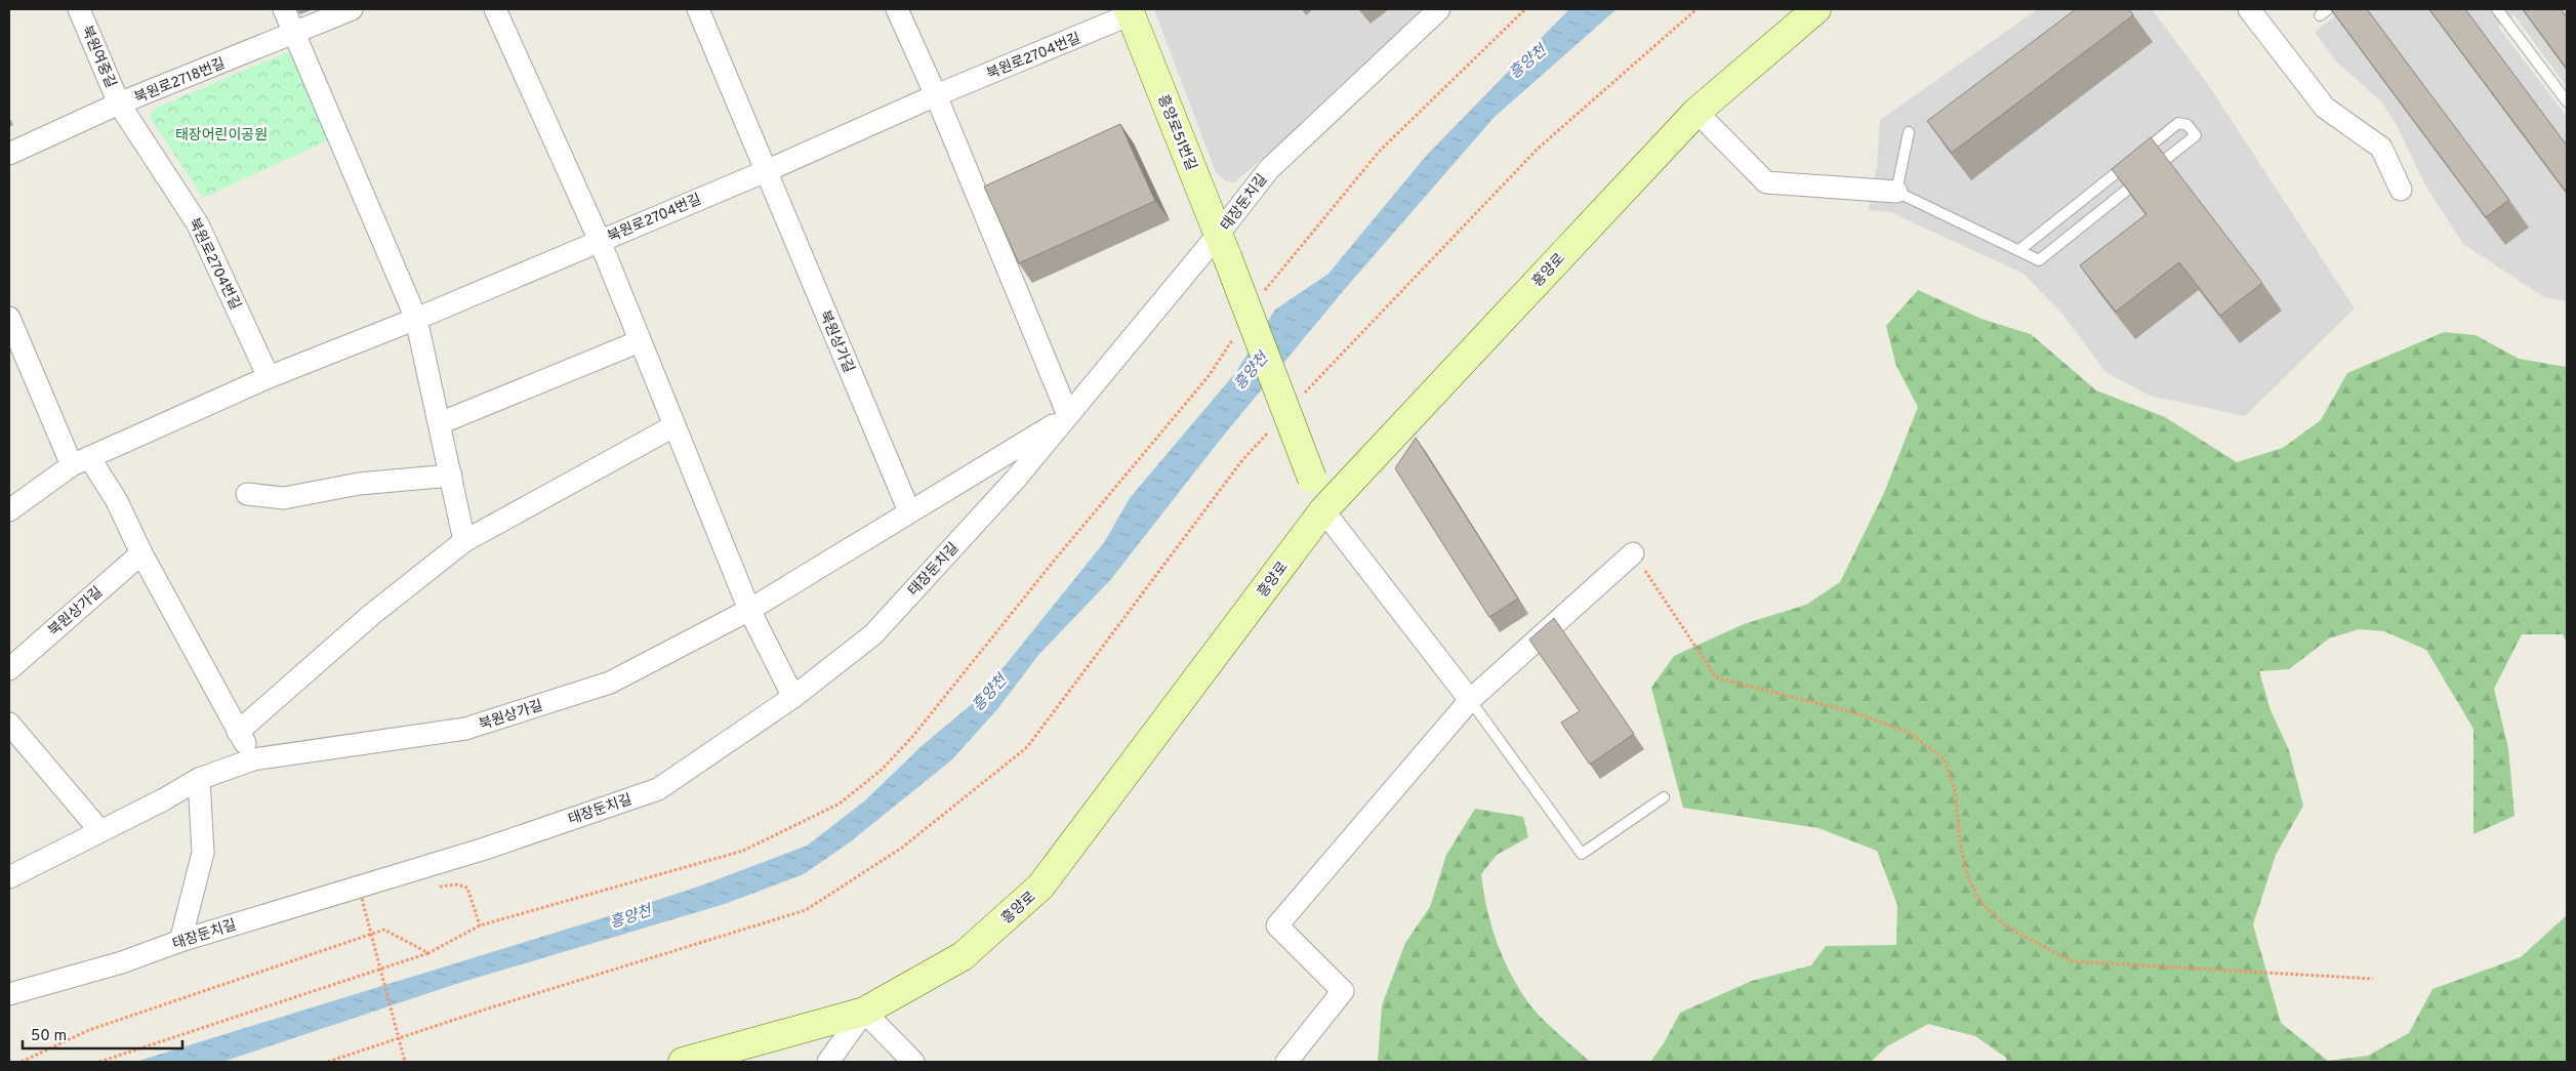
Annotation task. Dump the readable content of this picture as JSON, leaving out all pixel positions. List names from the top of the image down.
{
  "streets": {
    "street": [
      "북원로2704번길",
      "북원여중길",
      "북원로2718번길",
      "흥양로51번길",
      "태장둔치길",
      "흥양로",
      "북원상가길"
    ]
  },
  "crossings": [
    ["북원로2704번길", "북원여중길"],
    ["북원로2704번길", "북원로2718번길"],
    ["북원로2704번길", "흥양로51번길"],
    ["북원로2704번길", "북원상가길"],
    ["북원여중길", "북원로2718번길"],
    ["흥양로51번길", "태장둔치길"],
    ["흥양로51번길", "흥양로"],
    ["태장둔치길", "북원상가길"]
  ],
  "water": ["흥양천"],
  "parks": ["태장어린이공원"],
  "scale_bar": "50 m"
}
